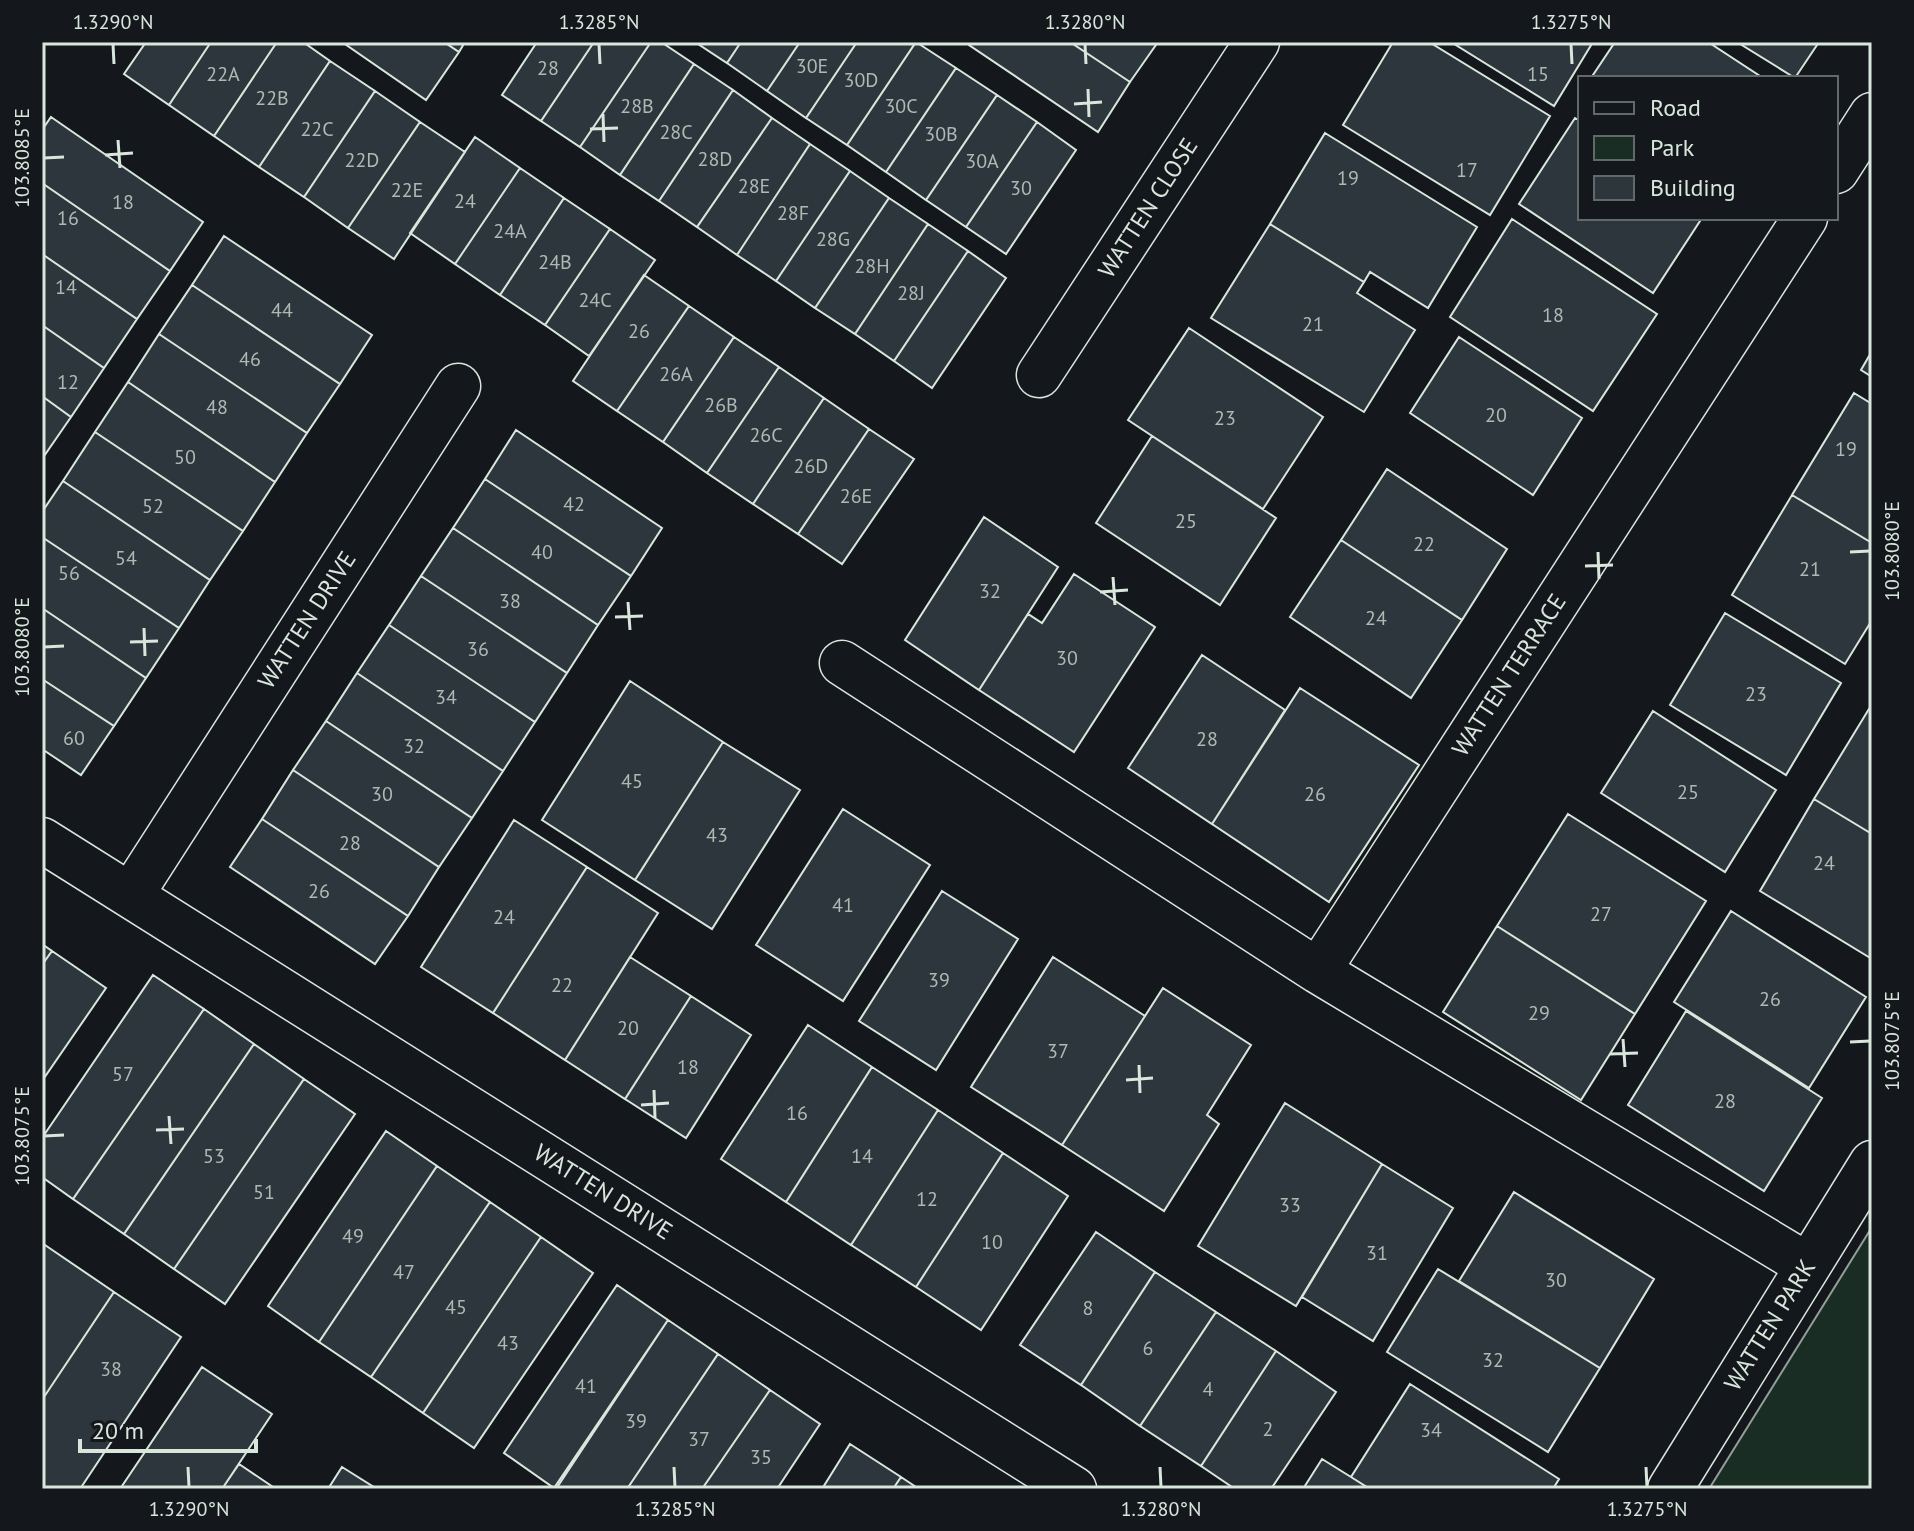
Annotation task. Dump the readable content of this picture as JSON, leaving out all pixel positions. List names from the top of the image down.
{
  "streets": {
    "street": [
      "WATTEN CLOSE",
      "WATTEN DRIVE",
      "WATTEN TERRACE",
      "WATTEN PARK"
    ]
  },
  "house_numbers": [
    "30E",
    "28",
    "22A",
    "15",
    "30D",
    "22B",
    "28B",
    "30C",
    "22C",
    "28C",
    "30B",
    "28D",
    "22D",
    "30A",
    "17",
    "19",
    "28E",
    "30",
    "22E",
    "24",
    "18",
    "28F",
    "16",
    "24A",
    "28G",
    "24B",
    "28H",
    "14",
    "28J",
    "24C",
    "44",
    "18",
    "21",
    "26",
    "46",
    "26A",
    "12",
    "26B",
    "48",
    "20",
    "23",
    "26C",
    "19",
    "50",
    "26D",
    "26E",
    "42",
    "52",
    "25",
    "22",
    "40",
    "54",
    "21",
    "56",
    "32",
    "38",
    "24",
    "36",
    "30",
    "23",
    "34",
    "60",
    "28",
    "32",
    "45",
    "25",
    "30",
    "26",
    "43",
    "28",
    "24",
    "26",
    "41",
    "27",
    "24",
    "39",
    "22",
    "26",
    "29",
    "20",
    "37",
    "18",
    "57",
    "28",
    "16",
    "53",
    "14",
    "51",
    "12",
    "33",
    "49",
    "10",
    "31",
    "47",
    "30",
    "45",
    "8",
    "43",
    "6",
    "32",
    "38",
    "41",
    "4",
    "39",
    "2",
    "34",
    "37",
    "35"
  ],
  "legend": ["Road", "Park", "Building"],
  "scale_bar": "20 m",
  "coordinates": [
    "1.3290°N",
    "1.3285°N",
    "1.3280°N",
    "1.3275°N",
    "103.8085°E",
    "103.8080°E",
    "103.8075°E"
  ]
}
